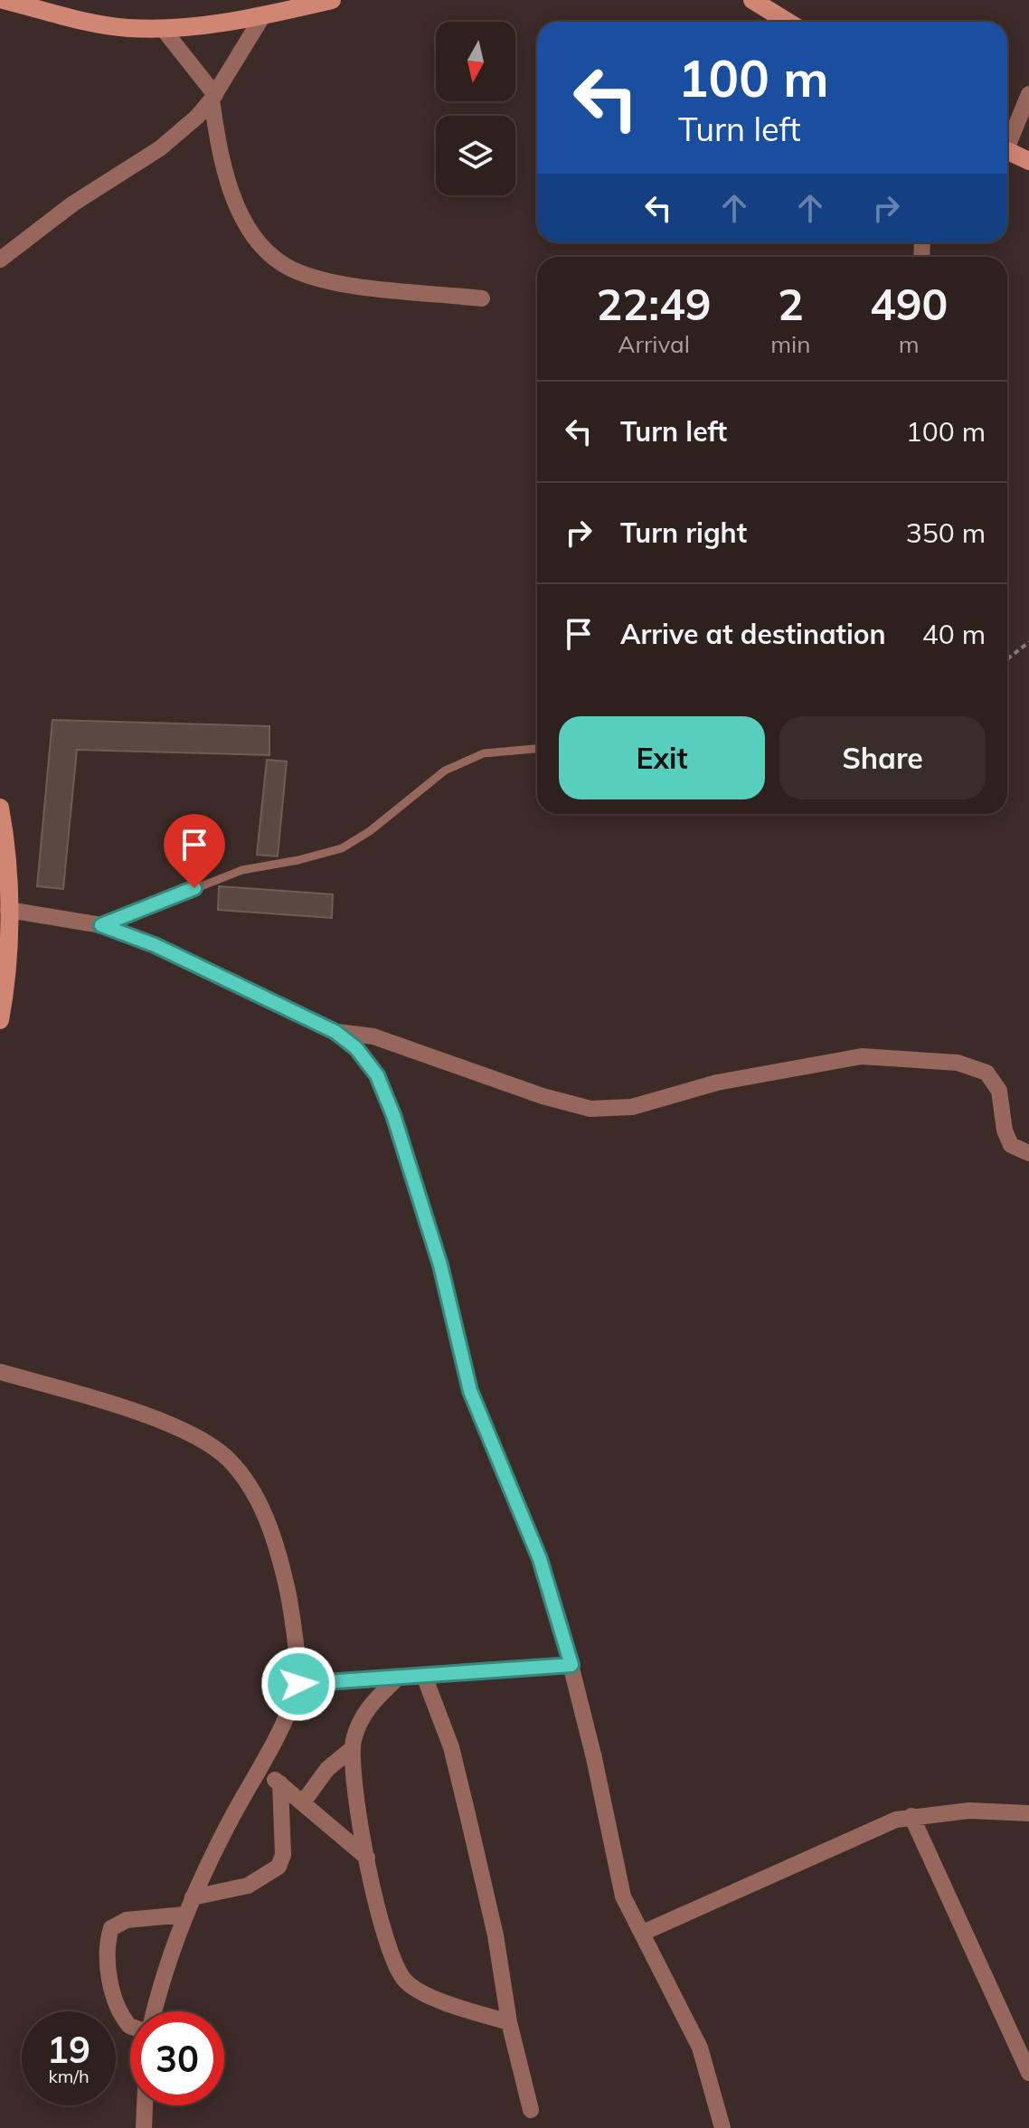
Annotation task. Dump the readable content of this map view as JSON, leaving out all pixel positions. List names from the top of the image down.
{
  "north": "bottom",
  "page": {
    "turn": ["100 m", "Turn left"],
    "eta": [
      "22:49",
      "Arrival",
      "2",
      "min",
      "490",
      "m"
    ],
    "list": [
      {
        "name": "Turn left",
        "value": "100 m"
      },
      {
        "name": "Turn right",
        "value": "350 m"
      },
      {
        "name": "Arrive at destination",
        "value": "40 m"
      }
    ],
    "buttons": ["Exit", "Share"],
    "speed": "19 km/h",
    "limit": "30"
  }
}
